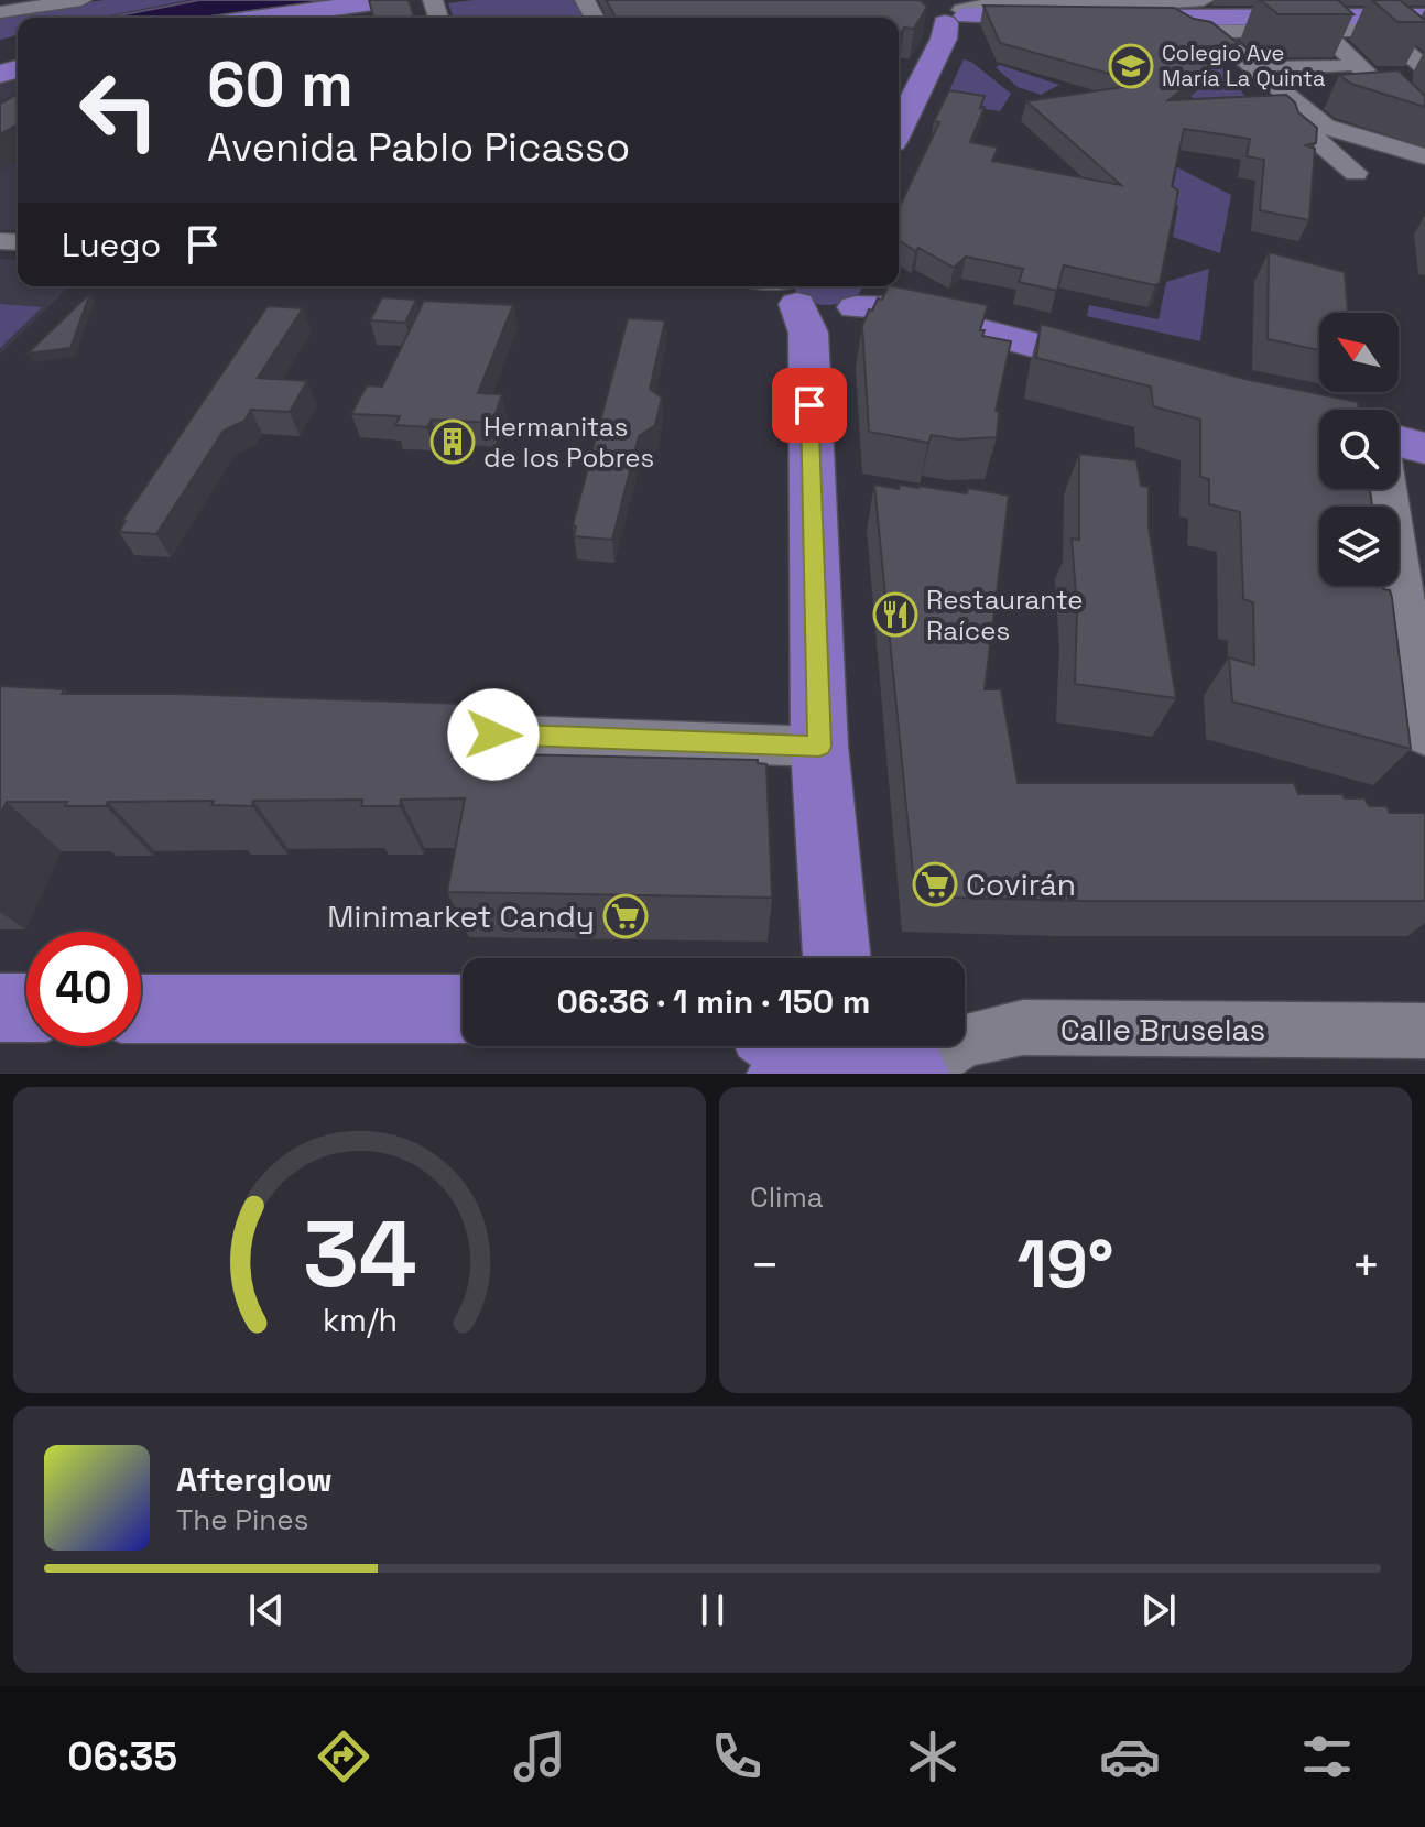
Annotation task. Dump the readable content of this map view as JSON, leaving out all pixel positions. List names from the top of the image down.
{
  "streets": {
    "street": ["Calle Bruselas"]
  },
  "places": {
    "school or university": ["Colegio Ave María La Quinta"],
    "building": ["Hermanitas de los Pobres"],
    "restaurant": ["Restaurante Raíces"],
    "supermarket": ["Covirán", "Minimarket Candy"]
  },
  "north": "top left",
  "page": {
    "turn": ["60 m", "Avenida Pablo Picasso"],
    "then": "Luego",
    "limit": "40",
    "trip": "06:36 · 1 min · 150 m",
    "tile": "Clima",
    "heat": ["−", "19°", "+"],
    "song": ["Afterglow", "The Pines"],
    "tabs": "06:35",
    "gauge": ["34", "km/h"]
  }
}
